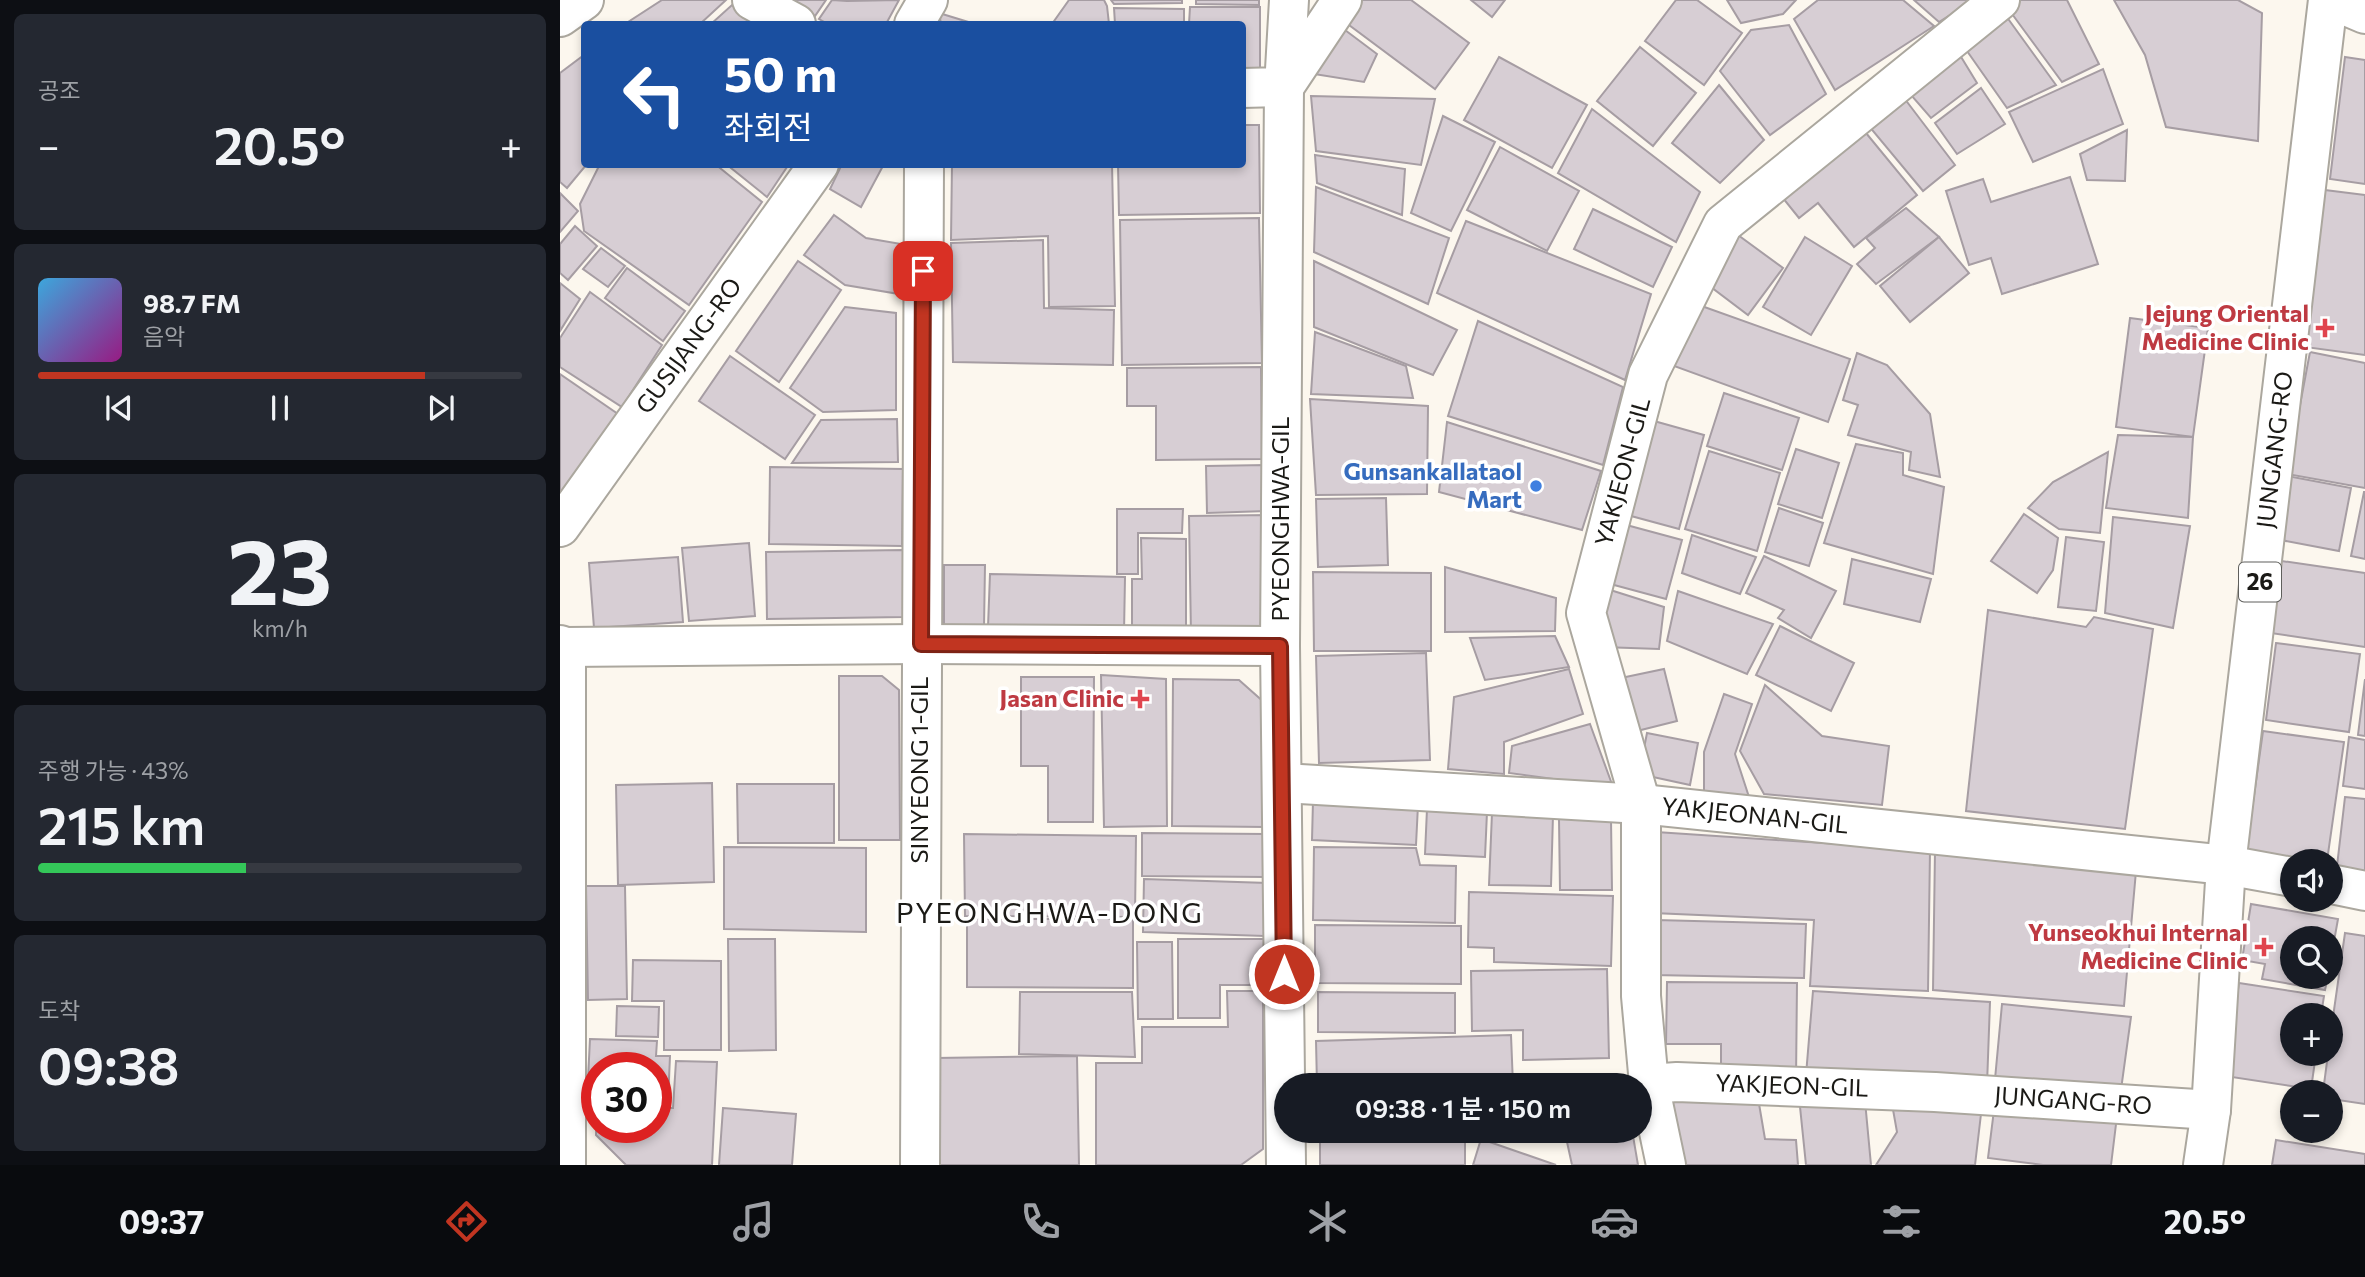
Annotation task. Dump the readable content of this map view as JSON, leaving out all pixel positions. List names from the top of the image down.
{
  "streets": {
    "street": [
      "GUSIJANG-RO",
      "JUNGANG-RO",
      "YAKJEON-GIL",
      "PYEONGHWA-GIL",
      "26",
      "SINYEONG 1-GIL",
      "YAKJEONAN-GIL"
    ]
  },
  "crossings": [
    ["JUNGANG-RO", "YAKJEON-GIL"],
    ["JUNGANG-RO", "YAKJEONAN-GIL"],
    ["YAKJEON-GIL", "YAKJEONAN-GIL"],
    ["PYEONGHWA-GIL", "YAKJEONAN-GIL"]
  ],
  "districts": ["PYEONGHWA-DONG"],
  "places": {
    "health": ["Jejung Oriental Medicine Clinic", "Jasan Clinic", "Yunseokhui Internal Medicine Clinic"],
    "other": ["Gunsankallataol Mart"]
  },
  "page": {
    "tile": [
      "공조",
      ["23", "km/h"],
      ["주행 가능 · 43%", "215 km"],
      ["도착", "09:38"]
    ],
    "turn": ["50 m", "좌회전"],
    "heat": ["−", "20.5°", "+"],
    "song": ["98.7 FM", "음악"],
    "map_buttons": ["+", "−"],
    "limit": "30",
    "trip": "09:38 · 1 분 · 150 m",
    "tabs": ["09:37", "20.5°"]
  }
}
